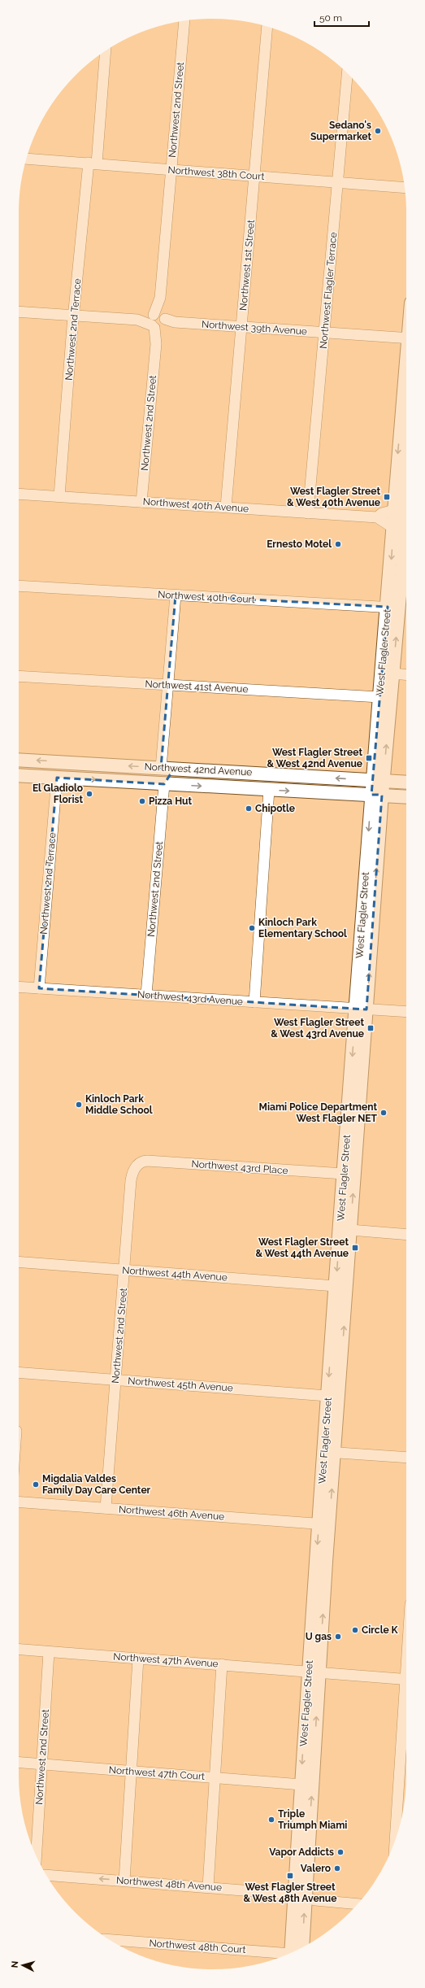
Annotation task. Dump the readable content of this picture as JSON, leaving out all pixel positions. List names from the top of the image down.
{
  "streets": {
    "main road": ["West Flagler Street", "Northwest 42nd Avenue"],
    "street": [
      "Northwest 2nd Street",
      "Northwest 38th Court",
      "Northwest 1st Street",
      "Northwest Flagler Terrace",
      "Northwest 39th Avenue",
      "Northwest 2nd Terrace",
      "Northwest 40th Avenue",
      "Northwest 40th Court",
      "Northwest 41st Avenue",
      "Northwest 43rd Avenue",
      "Northwest 43rd Place",
      "Northwest 44th Avenue",
      "Northwest 45th Avenue",
      "Northwest 46th Avenue",
      "Northwest 47th Avenue",
      "Northwest 47th Court",
      "Northwest 48th Avenue",
      "Northwest 48th Court"
    ]
  },
  "crossings": [
    ["Northwest 2nd Street", "Northwest 38th Court"],
    ["Northwest 2nd Street", "Northwest 39th Avenue"],
    ["Northwest 2nd Street", "Northwest 40th Avenue"],
    ["Northwest 2nd Street", "Northwest 42nd Avenue"],
    ["Northwest 2nd Street", "Northwest 43rd Avenue"],
    ["Northwest 2nd Street", "Northwest 43rd Place"],
    ["Northwest 2nd Street", "Northwest 44th Avenue"],
    ["Northwest 2nd Street", "Northwest 45th Avenue"],
    ["Northwest 2nd Street", "Northwest 46th Avenue"],
    ["Northwest 2nd Street", "Northwest 47th Avenue"],
    ["Northwest 2nd Street", "Northwest 47th Court"],
    ["Northwest 38th Court", "Northwest 1st Street"],
    ["Northwest 38th Court", "Northwest Flagler Terrace"],
    ["Northwest 38th Court", "Northwest 2nd Terrace"],
    ["Northwest 1st Street", "Northwest 39th Avenue"],
    ["Northwest 1st Street", "Northwest 40th Avenue"],
    ["Northwest Flagler Terrace", "Northwest 39th Avenue"],
    ["Northwest Flagler Terrace", "Northwest 40th Avenue"],
    ["Northwest 39th Avenue", "Northwest 2nd Terrace"],
    ["Northwest 2nd Terrace", "Northwest 40th Avenue"],
    ["Northwest 2nd Terrace", "Northwest 42nd Avenue"],
    ["Northwest 2nd Terrace", "Northwest 43rd Avenue"],
    ["Northwest 40th Avenue", "West Flagler Street"],
    ["Northwest 40th Court", "West Flagler Street"],
    ["West Flagler Street", "Northwest 41st Avenue"],
    ["West Flagler Street", "Northwest 42nd Avenue"],
    ["West Flagler Street", "Northwest 43rd Avenue"],
    ["West Flagler Street", "Northwest 43rd Place"],
    ["West Flagler Street", "Northwest 44th Avenue"],
    ["West Flagler Street", "Northwest 45th Avenue"],
    ["West Flagler Street", "Northwest 46th Avenue"],
    ["West Flagler Street", "Northwest 47th Avenue"],
    ["West Flagler Street", "Northwest 47th Court"],
    ["West Flagler Street", "Northwest 48th Avenue"]
  ],
  "places": {
    "other": [
      "Sedano's Supermarket",
      "Ernesto Motel",
      "El Gladiolo Florist",
      "Pizza Hut",
      "Chipotle",
      "Kinloch Park Elementary School",
      "Kinloch Park Middle School",
      "Miami Police Department West Flagler NET",
      "Migdalia Valdes Family Day Care Center",
      "Circle K",
      "U gas",
      "Triple Triumph Miami",
      "Vapor Addicts",
      "Valero"
    ],
    "transit": [
      "West Flagler Street & West 40th Avenue",
      "West Flagler Street & West 42nd Avenue",
      "West Flagler Street & West 43rd Avenue",
      "West Flagler Street & West 44th Avenue",
      "West Flagler Street & West 48th Avenue"
    ]
  },
  "scale_bar": "50 m",
  "north": "left"
}
